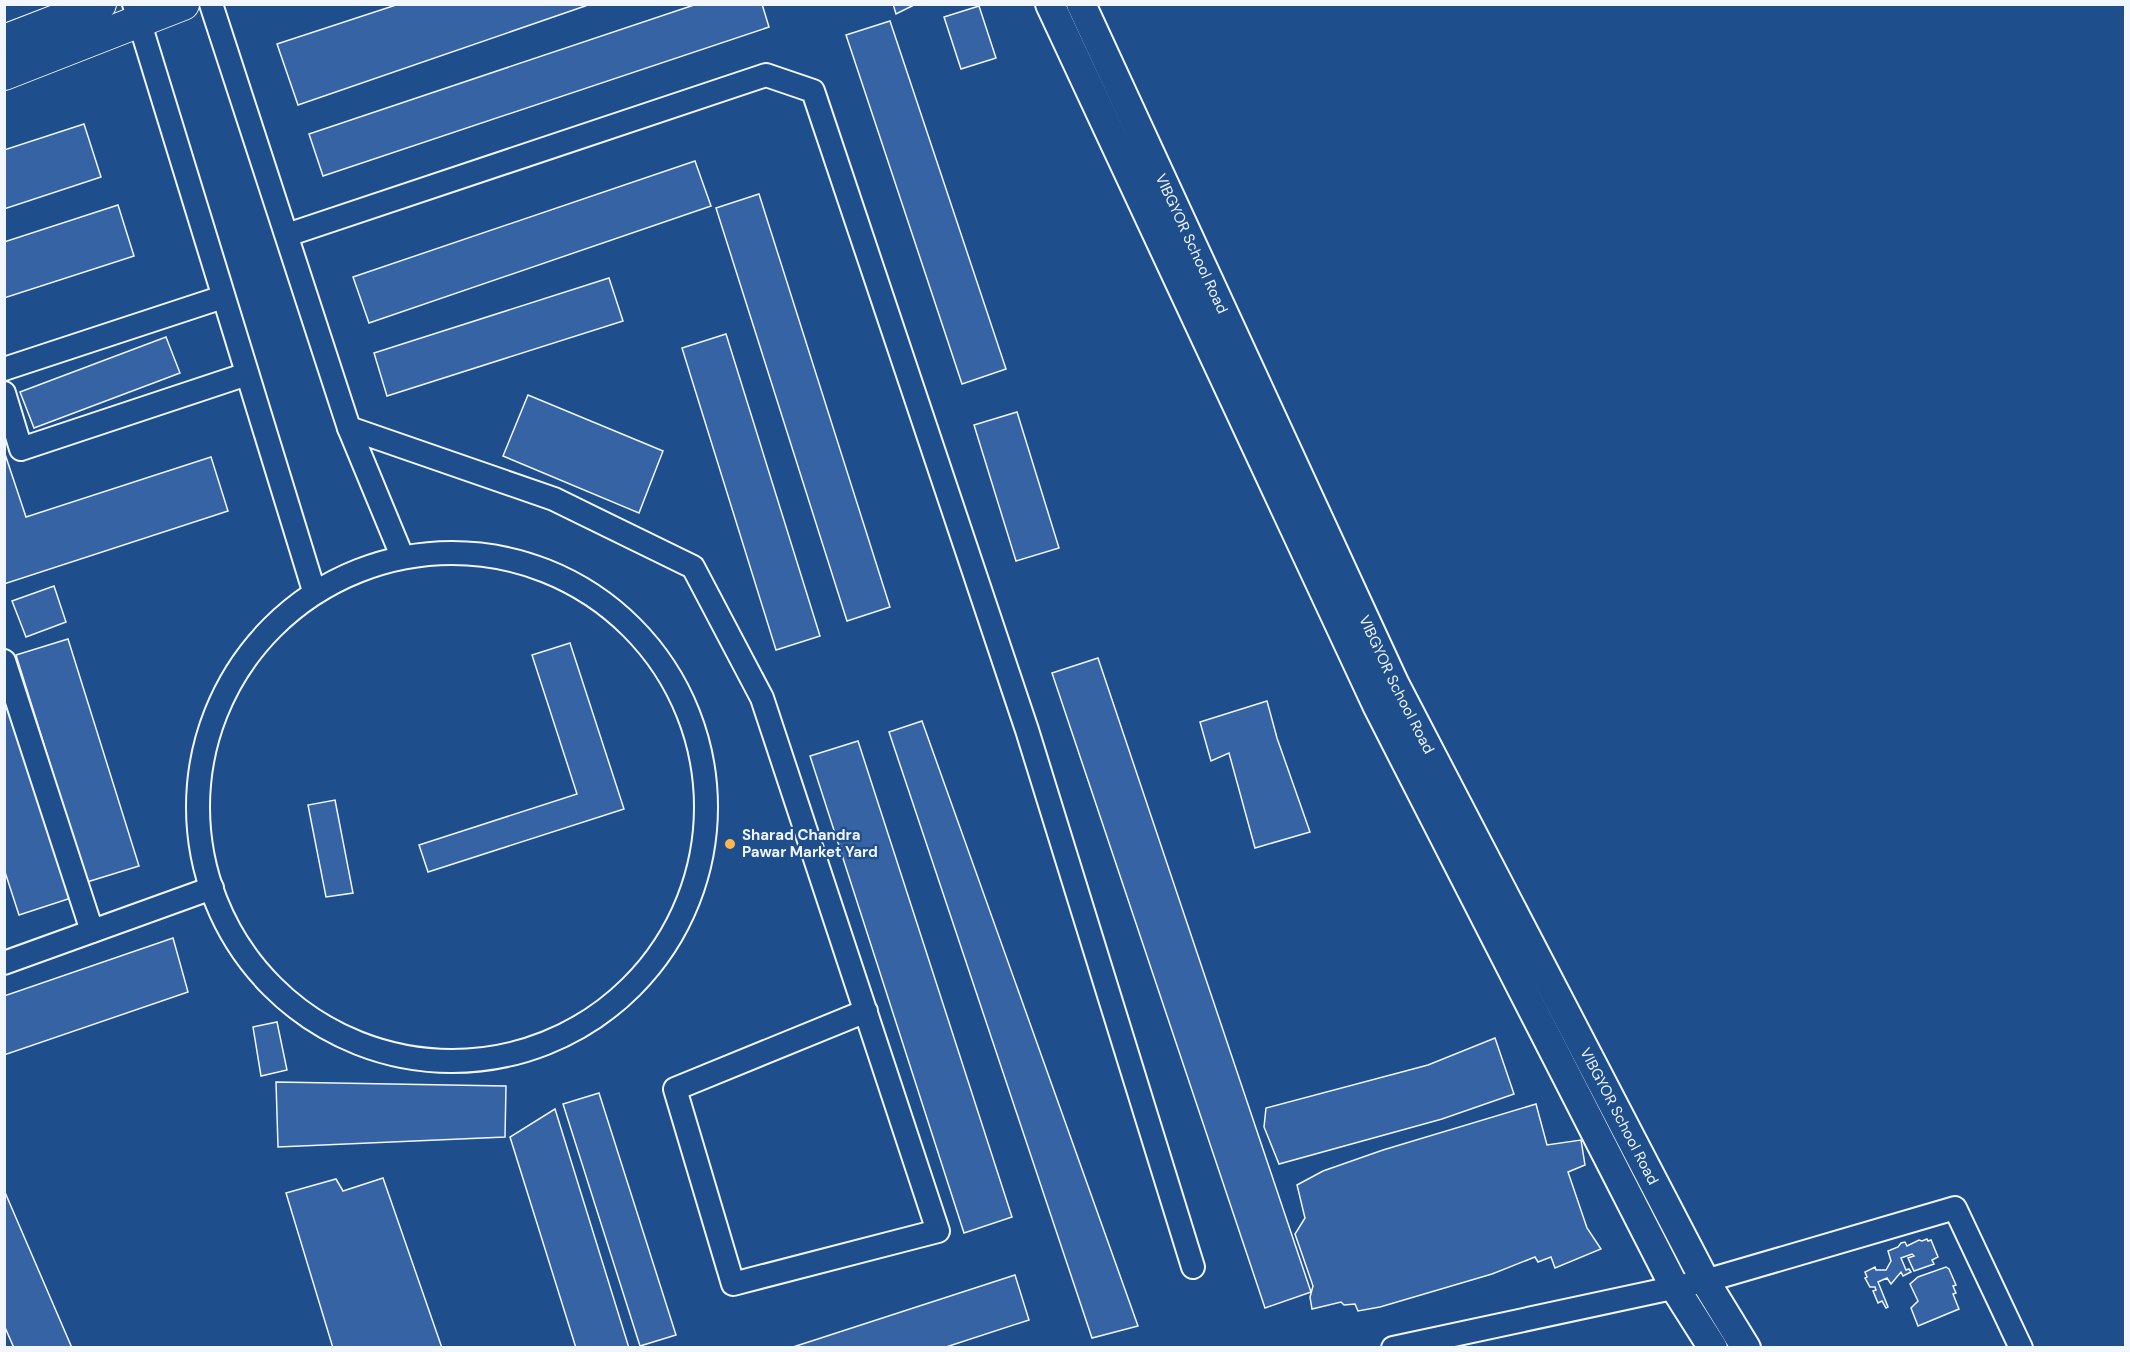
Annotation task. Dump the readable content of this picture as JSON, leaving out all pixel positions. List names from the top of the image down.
{
  "streets": {
    "main road": ["VIBGYOR School Road"]
  },
  "places": ["Sharad Chandra Pawar Market Yard"]
}
